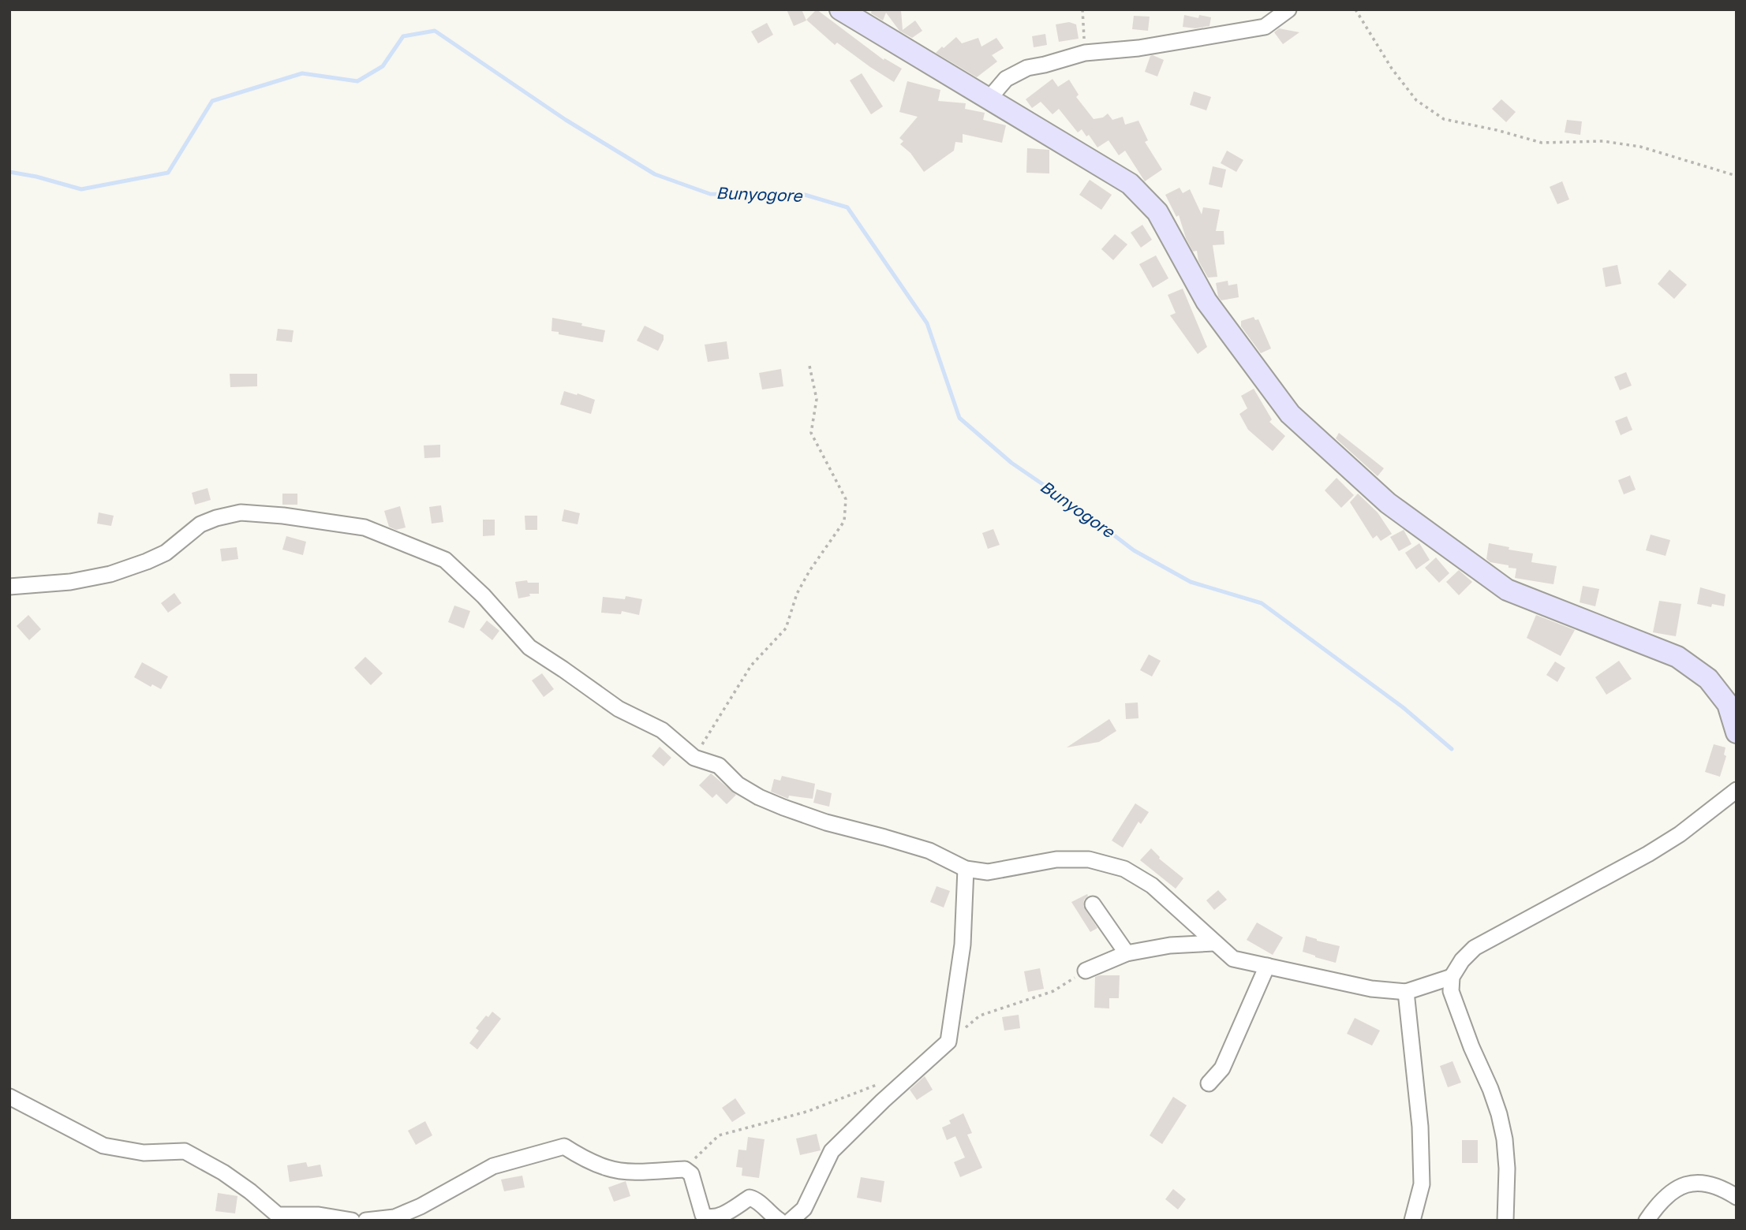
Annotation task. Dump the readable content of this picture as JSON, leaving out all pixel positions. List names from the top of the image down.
{
  "water": ["Bunyogore"]
}
